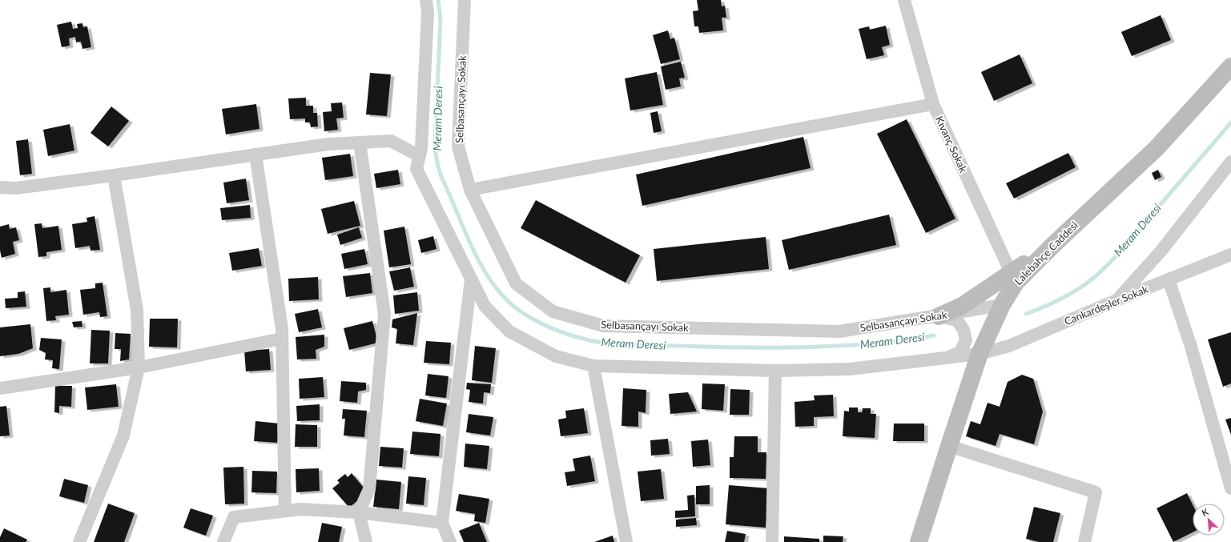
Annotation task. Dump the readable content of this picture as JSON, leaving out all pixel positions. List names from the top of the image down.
{
  "streets": {
    "street": [
      "Selbasançayı Sokak",
      "Kıvanç Sokak",
      "Lalebahçe Caddesi",
      "Cankardeşler Sokak"
    ]
  },
  "crossings": [
    ["Selbasançayı Sokak", "Lalebahçe Caddesi"],
    ["Kıvanç Sokak", "Lalebahçe Caddesi"],
    ["Lalebahçe Caddesi", "Cankardeşler Sokak"]
  ],
  "water": ["Meram Deresi"],
  "north": "top left"
}
